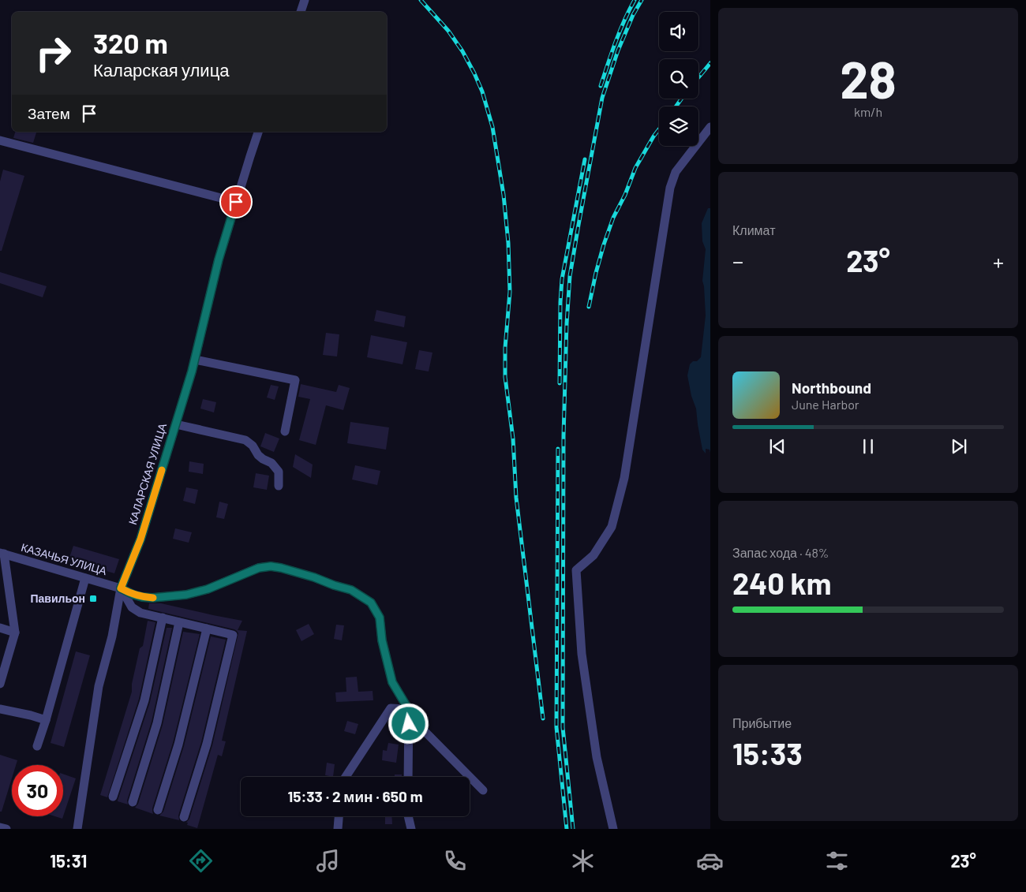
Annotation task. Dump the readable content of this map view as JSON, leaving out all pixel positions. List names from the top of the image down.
{
  "streets": {
    "street": ["КАЛАРСКАЯ УЛИЦА", "КАЗАЧЬЯ УЛИЦА"]
  },
  "crossings": [
    ["КАЛАРСКАЯ УЛИЦА", "КАЗАЧЬЯ УЛИЦА"]
  ],
  "places": {
    "transit": ["Павильон"]
  },
  "page": {
    "tile": [
      ["28", "km/h"],
      "Климат",
      ["Запас хода · 48%", "240 km"],
      ["Прибытие", "15:33"]
    ],
    "turn": ["320 m", "Каларская улица"],
    "then": "Затем",
    "heat": ["−", "23°", "+"],
    "song": ["Northbound", "June Harbor"],
    "limit": "30",
    "trip": "15:33 · 2 мин · 650 m",
    "tabs": ["15:31", "23°"]
  }
}
